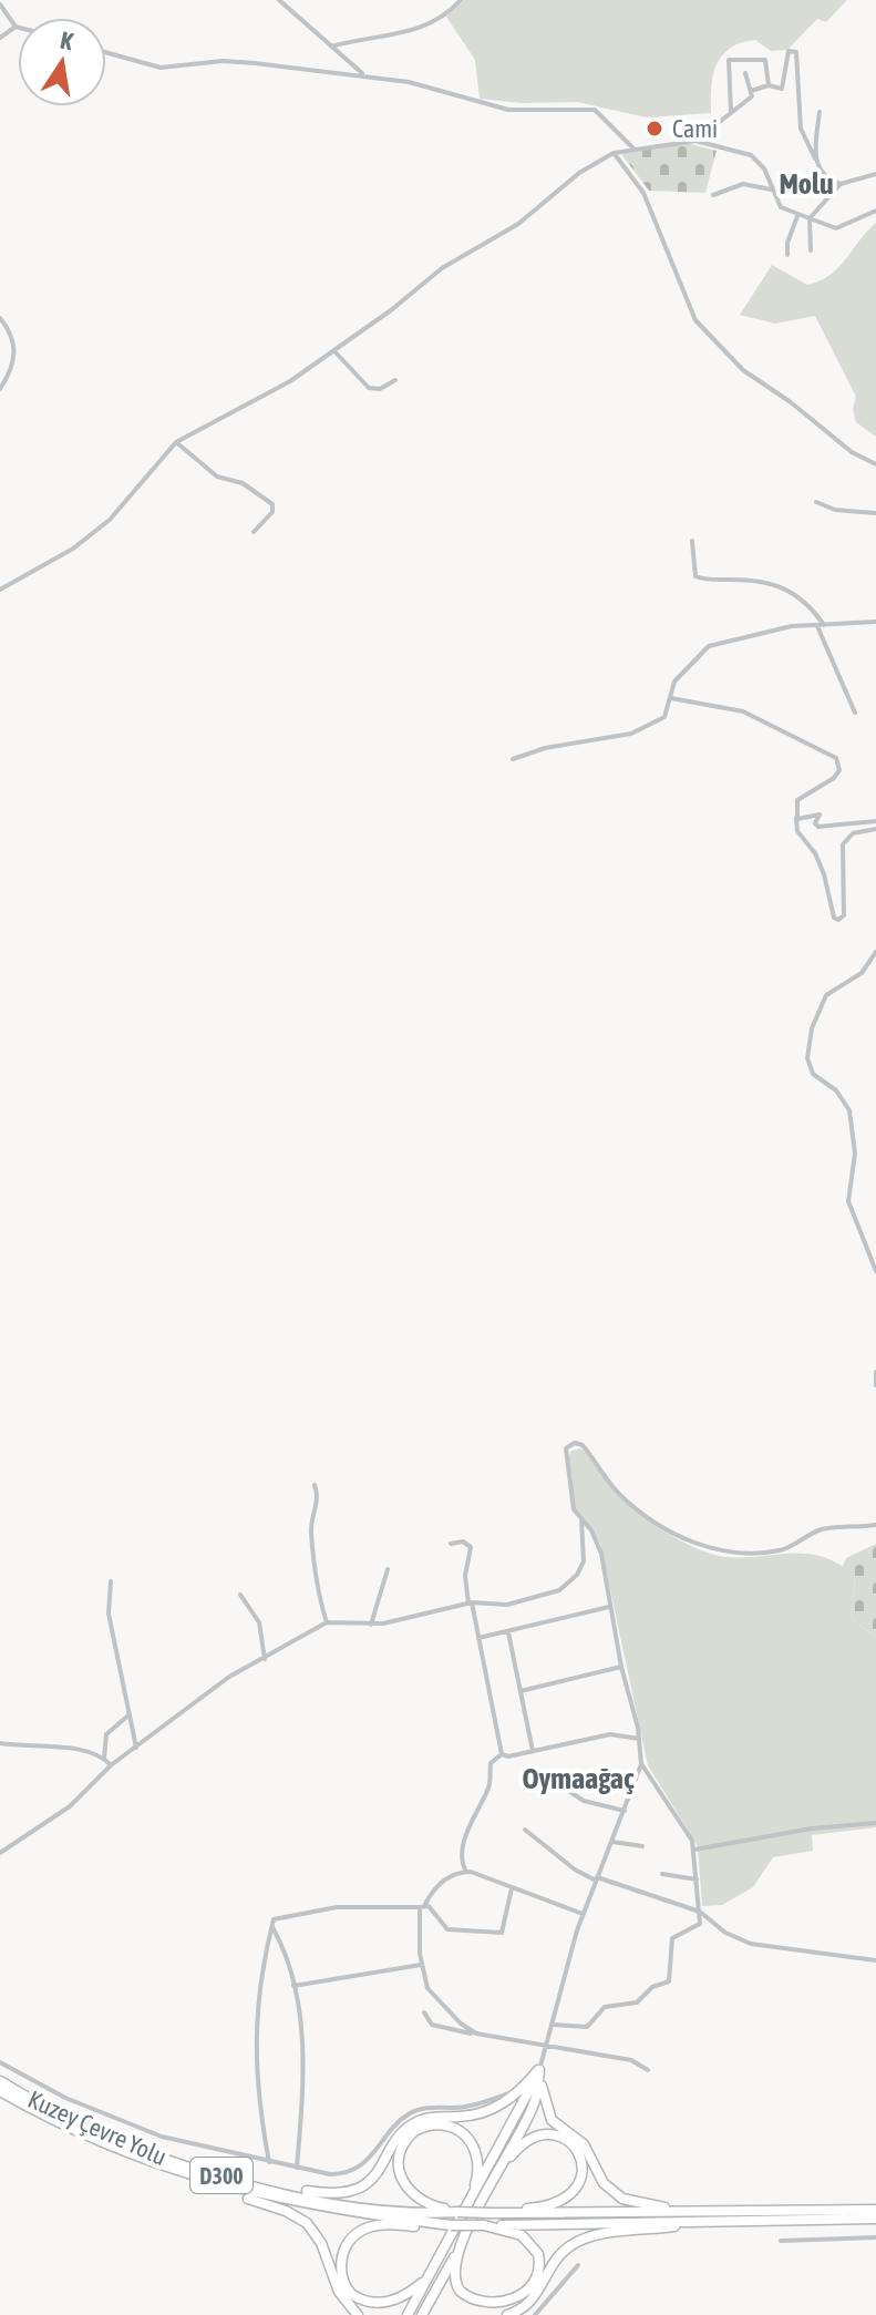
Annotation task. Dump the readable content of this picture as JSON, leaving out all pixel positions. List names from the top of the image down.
{
  "streets": {
    "highway": ["Kuzey Çevre Yolu", "D300"]
  },
  "crossings": [
    ["Kuzey Çevre Yolu", "D300"]
  ],
  "districts": ["Molu", "Oymaağaç"],
  "places": ["Cami"],
  "north": "top"
}
